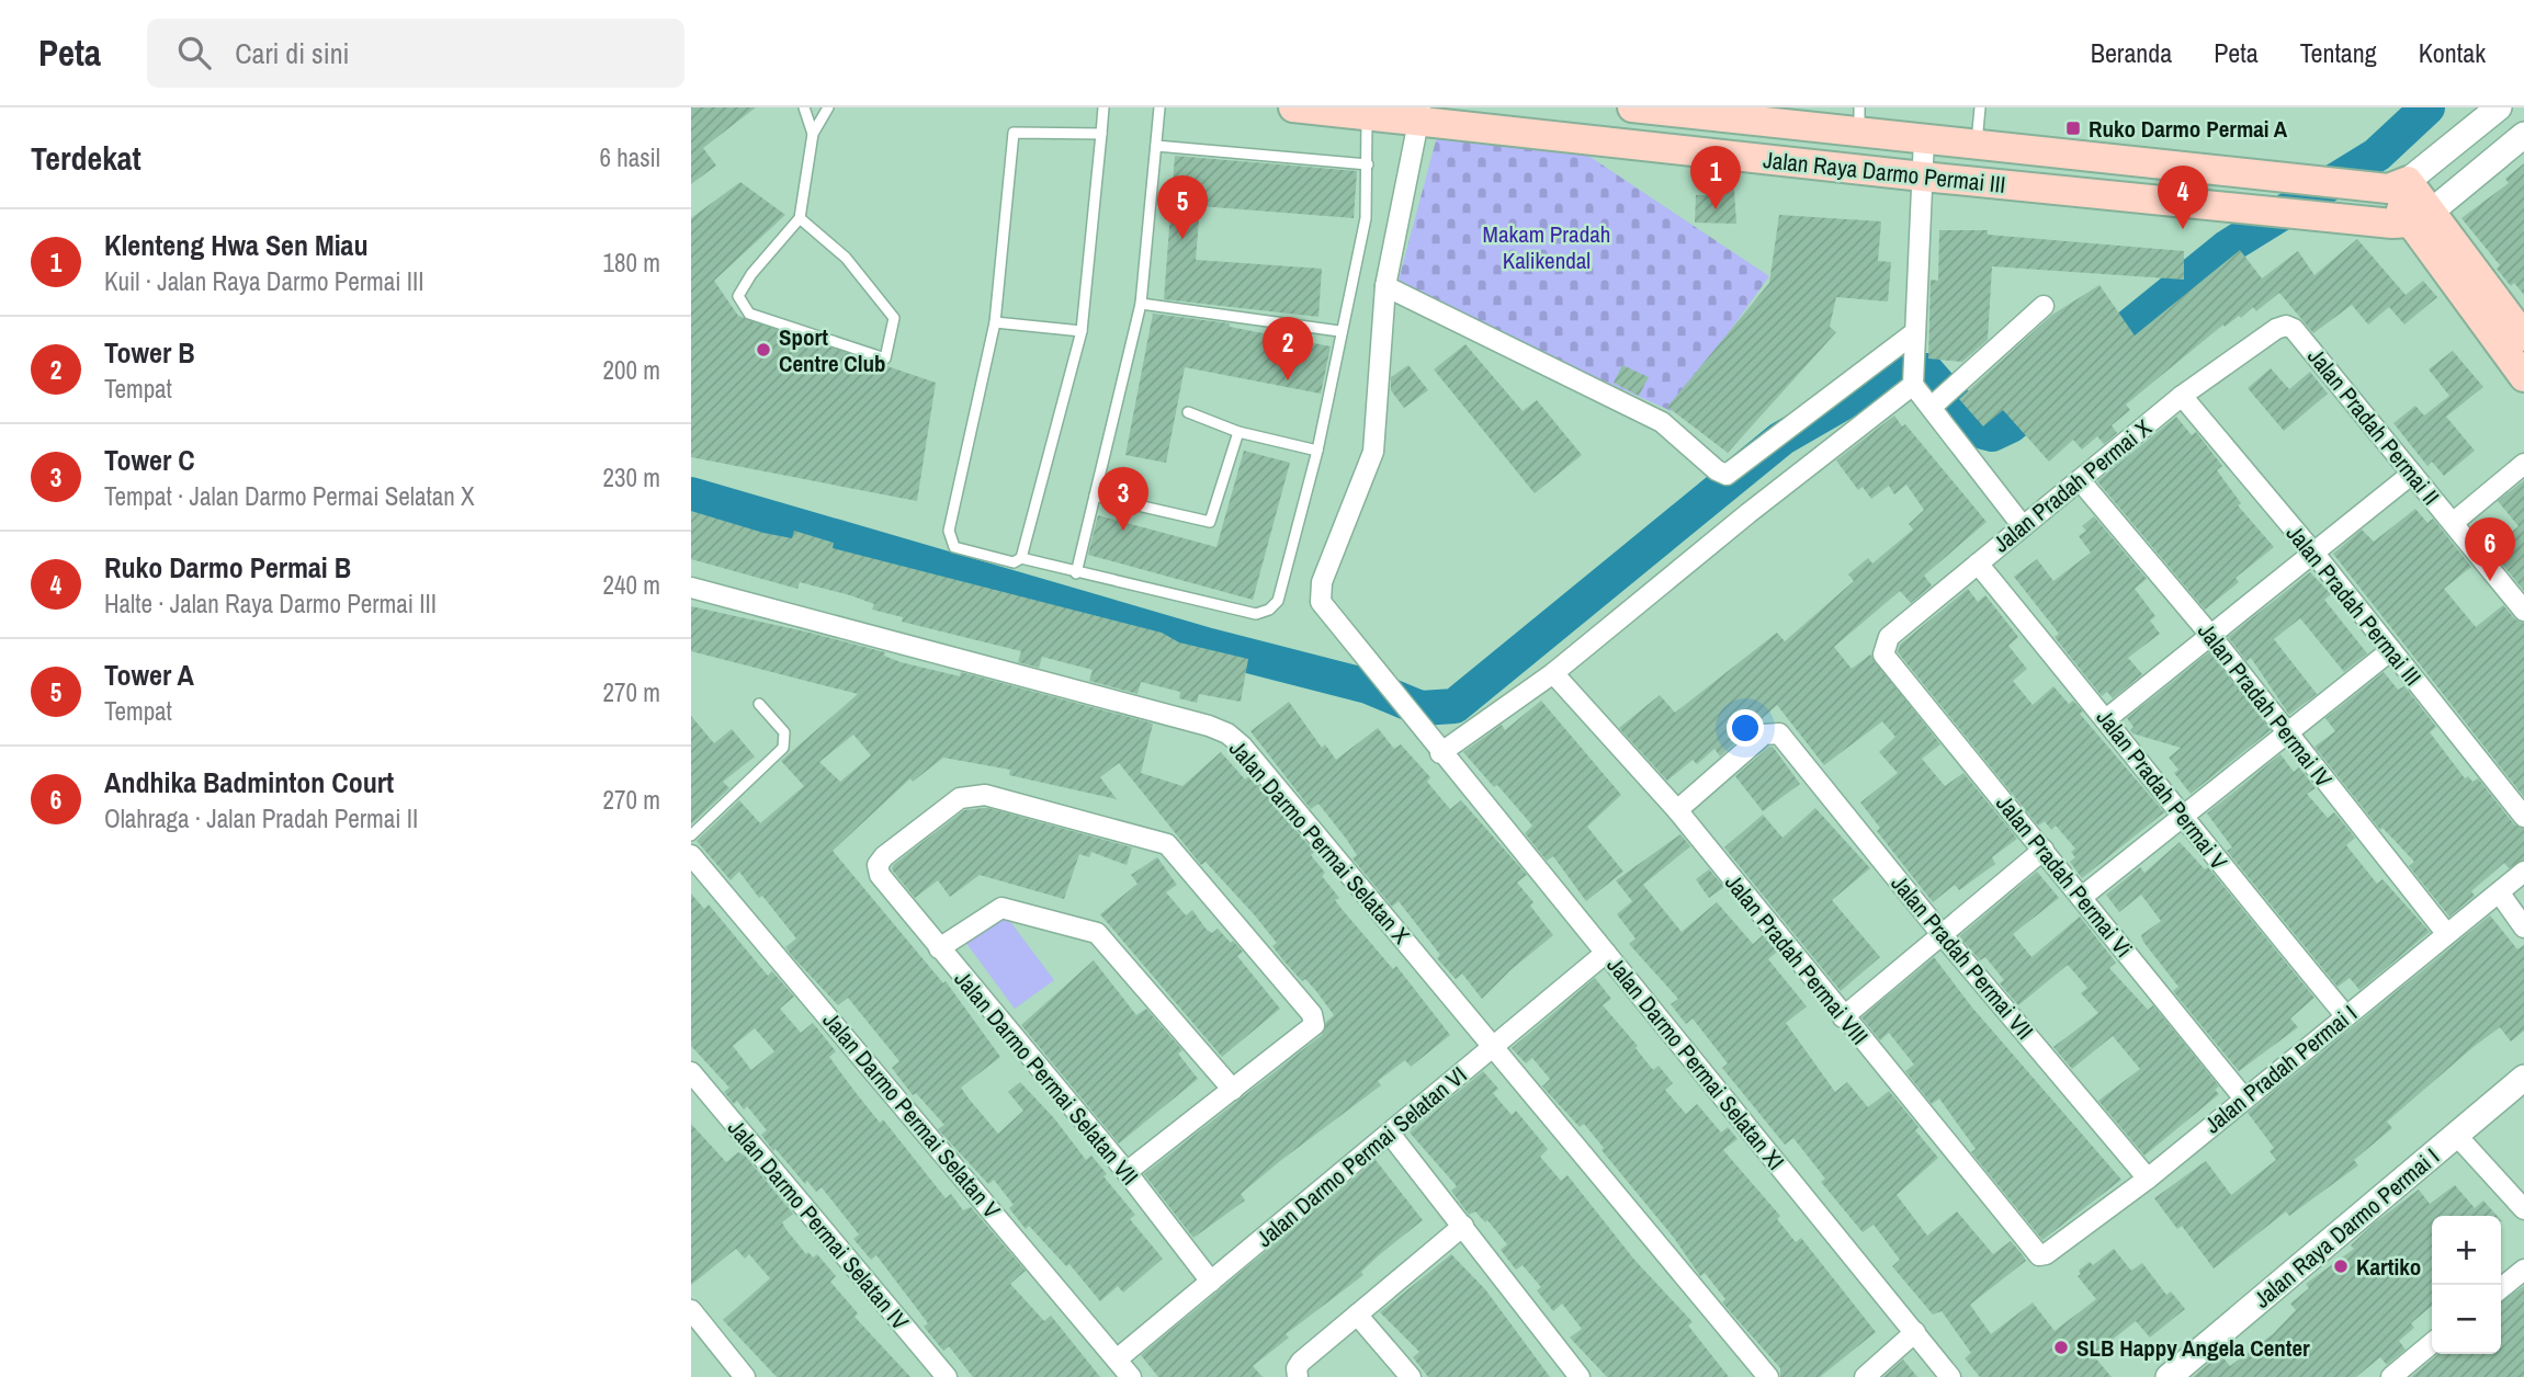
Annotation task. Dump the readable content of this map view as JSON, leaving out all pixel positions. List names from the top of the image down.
{
  "streets": {
    "main road": ["Jalan Raya Darmo Permai III"],
    "street": [
      "Jalan Pradah Permai II",
      "Jalan Pradah Permai X",
      "Jalan Pradah Permai III",
      "Jalan Pradah Permai IV",
      "Jalan Pradah Permai V",
      "Jalan Darmo Permai Selatan X",
      "Jalan Pradah Permai Vi",
      "Jalan Pradah Permai VII",
      "Jalan Pradah Permai VIII",
      "Jalan Darmo Permai Selatan XI",
      "Jalan Pradah Permai I",
      "Jalan Darmo Permai Selatan VII",
      "Jalan Darmo Permai Selatan V",
      "Jalan Darmo Permai Selatan VI",
      "Jalan Darmo Permai Selatan IV",
      "Jalan Raya Darmo Permai I"
    ]
  },
  "crossings": [
    ["Jalan Pradah Permai II", "Jalan Pradah Permai X"],
    ["Jalan Pradah Permai X", "Jalan Pradah Permai III"],
    ["Jalan Pradah Permai X", "Jalan Pradah Permai IV"],
    ["Jalan Pradah Permai X", "Jalan Pradah Permai V"],
    ["Jalan Pradah Permai X", "Jalan Pradah Permai Vi"],
    ["Jalan Pradah Permai IV", "Jalan Pradah Permai I"],
    ["Jalan Pradah Permai V", "Jalan Pradah Permai I"],
    ["Jalan Darmo Permai Selatan X", "Jalan Darmo Permai Selatan VI"],
    ["Jalan Pradah Permai Vi", "Jalan Pradah Permai I"],
    ["Jalan Pradah Permai VII", "Jalan Pradah Permai VIII"],
    ["Jalan Pradah Permai VII", "Jalan Pradah Permai I"],
    ["Jalan Pradah Permai VIII", "Jalan Pradah Permai I"],
    ["Jalan Darmo Permai Selatan XI", "Jalan Darmo Permai Selatan VI"],
    ["Jalan Darmo Permai Selatan VII", "Jalan Darmo Permai Selatan VI"],
    ["Jalan Darmo Permai Selatan V", "Jalan Darmo Permai Selatan VI"]
  ],
  "parks": ["Makam Pradah Kalikendal"],
  "places": {
    "transit": ["Ruko Darmo Permai A"],
    "other": ["Sport Centre Club", "Kartiko", "SLB Happy Angela Center"]
  },
  "page": {
    "header": "Peta",
    "search": "Cari di sini",
    "nav": [
      "Beranda",
      "Peta",
      "Tentang",
      "Kontak"
    ],
    "heading": ["Terdekat", "6 hasil"],
    "pins": [
      "1",
      "4",
      "5",
      "2",
      "3",
      "6"
    ],
    "list": [
      {
        "mark": "1",
        "name": "Klenteng Hwa Sen Miau",
        "note": "Kuil · Jalan Raya Darmo Permai III",
        "value": "180 m"
      },
      {
        "mark": "2",
        "name": "Tower B",
        "note": "Tempat",
        "value": "200 m"
      },
      {
        "mark": "3",
        "name": "Tower C",
        "note": "Tempat · Jalan Darmo Permai Selatan X",
        "value": "230 m"
      },
      {
        "mark": "4",
        "name": "Ruko Darmo Permai B",
        "note": "Halte · Jalan Raya Darmo Permai III",
        "value": "240 m"
      },
      {
        "mark": "5",
        "name": "Tower A",
        "note": "Tempat",
        "value": "270 m"
      },
      {
        "mark": "6",
        "name": "Andhika Badminton Court",
        "note": "Olahraga · Jalan Pradah Permai II",
        "value": "270 m"
      }
    ],
    "map_buttons": ["+", "−"]
  }
}
